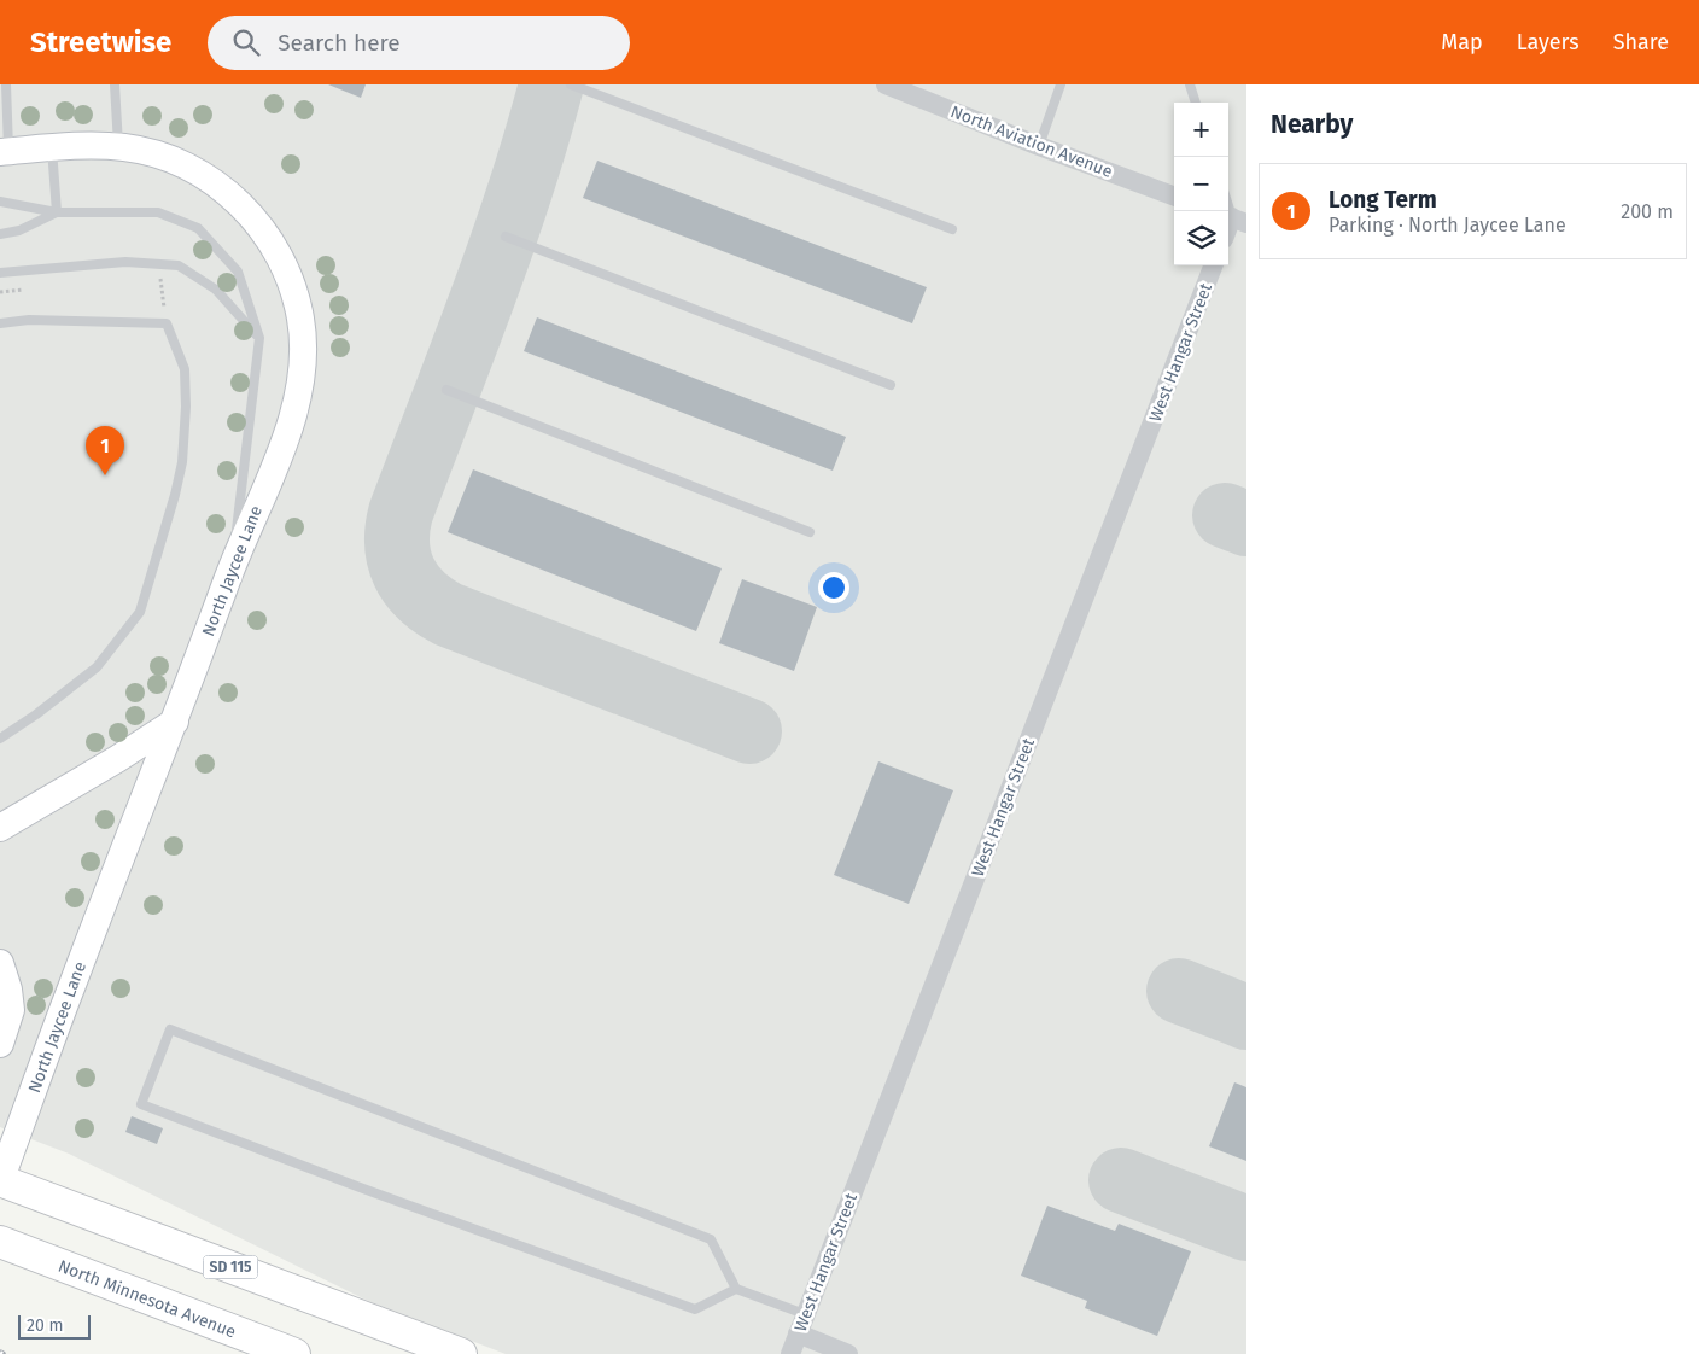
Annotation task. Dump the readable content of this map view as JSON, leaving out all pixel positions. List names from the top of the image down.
{
  "streets": {
    "main road": ["North Jaycee Lane", "SD 115", "North Minnesota Avenue"],
    "street": ["North Aviation Avenue", "West Hangar Street"]
  },
  "crossings": [
    ["North Jaycee Lane", "SD 115"]
  ],
  "scale_bar": "20 m",
  "page": {
    "header": "Streetwise",
    "search": "Search here",
    "nav": ["Map", "Layers", "Share"],
    "heading": "Nearby",
    "map_buttons": ["+", "−"],
    "list": [
      {
        "mark": "1",
        "name": "Long Term",
        "note": "Parking · North Jaycee Lane",
        "value": "200 m"
      }
    ],
    "pins": "1",
    "scale": "20 m"
  }
}
